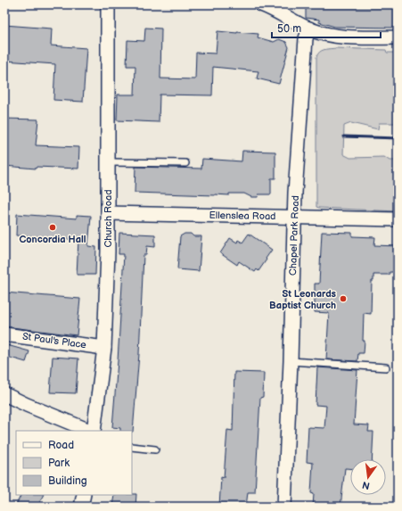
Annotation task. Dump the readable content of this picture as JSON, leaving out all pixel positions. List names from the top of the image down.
{
  "streets": {
    "street": [
      "Ellenslea Road",
      "Church Road",
      "Chapel Park Road",
      "St Paul's Place"
    ]
  },
  "crossings": [
    ["Ellenslea Road", "Church Road"],
    ["Ellenslea Road", "Chapel Park Road"],
    ["Church Road", "St Paul's Place"]
  ],
  "places": ["Concordia Hall", "St Leonards Baptist Church"],
  "legend": ["Road", "Park", "Building"],
  "scale_bar": "50 m",
  "north": "bottom"
}
